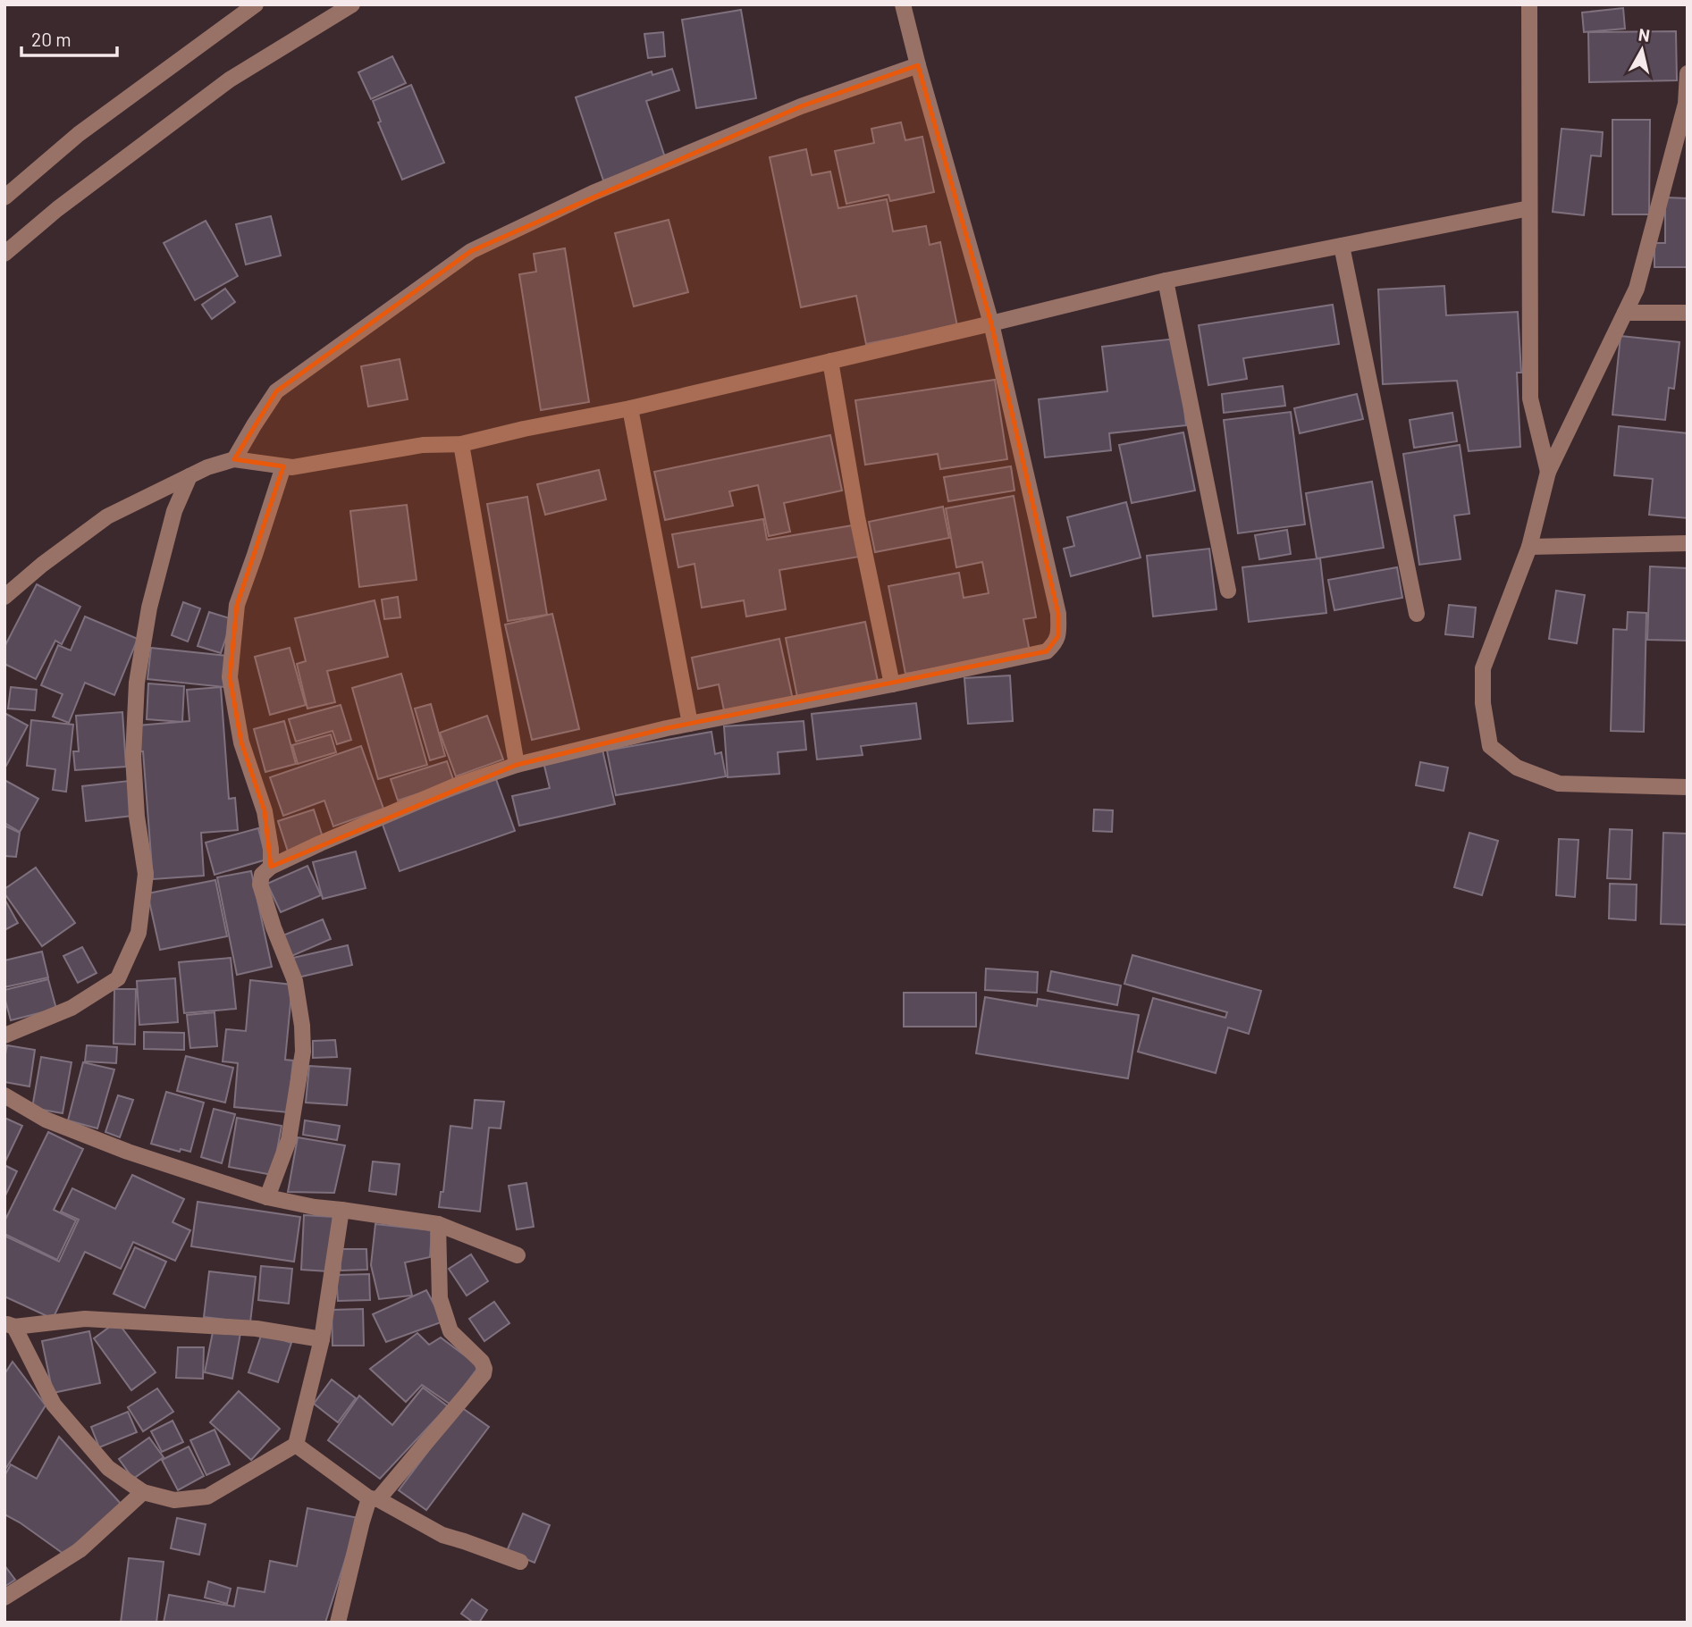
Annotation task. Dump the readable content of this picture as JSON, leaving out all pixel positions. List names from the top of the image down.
{
  "scale_bar": "20 m",
  "north": "top"
}
